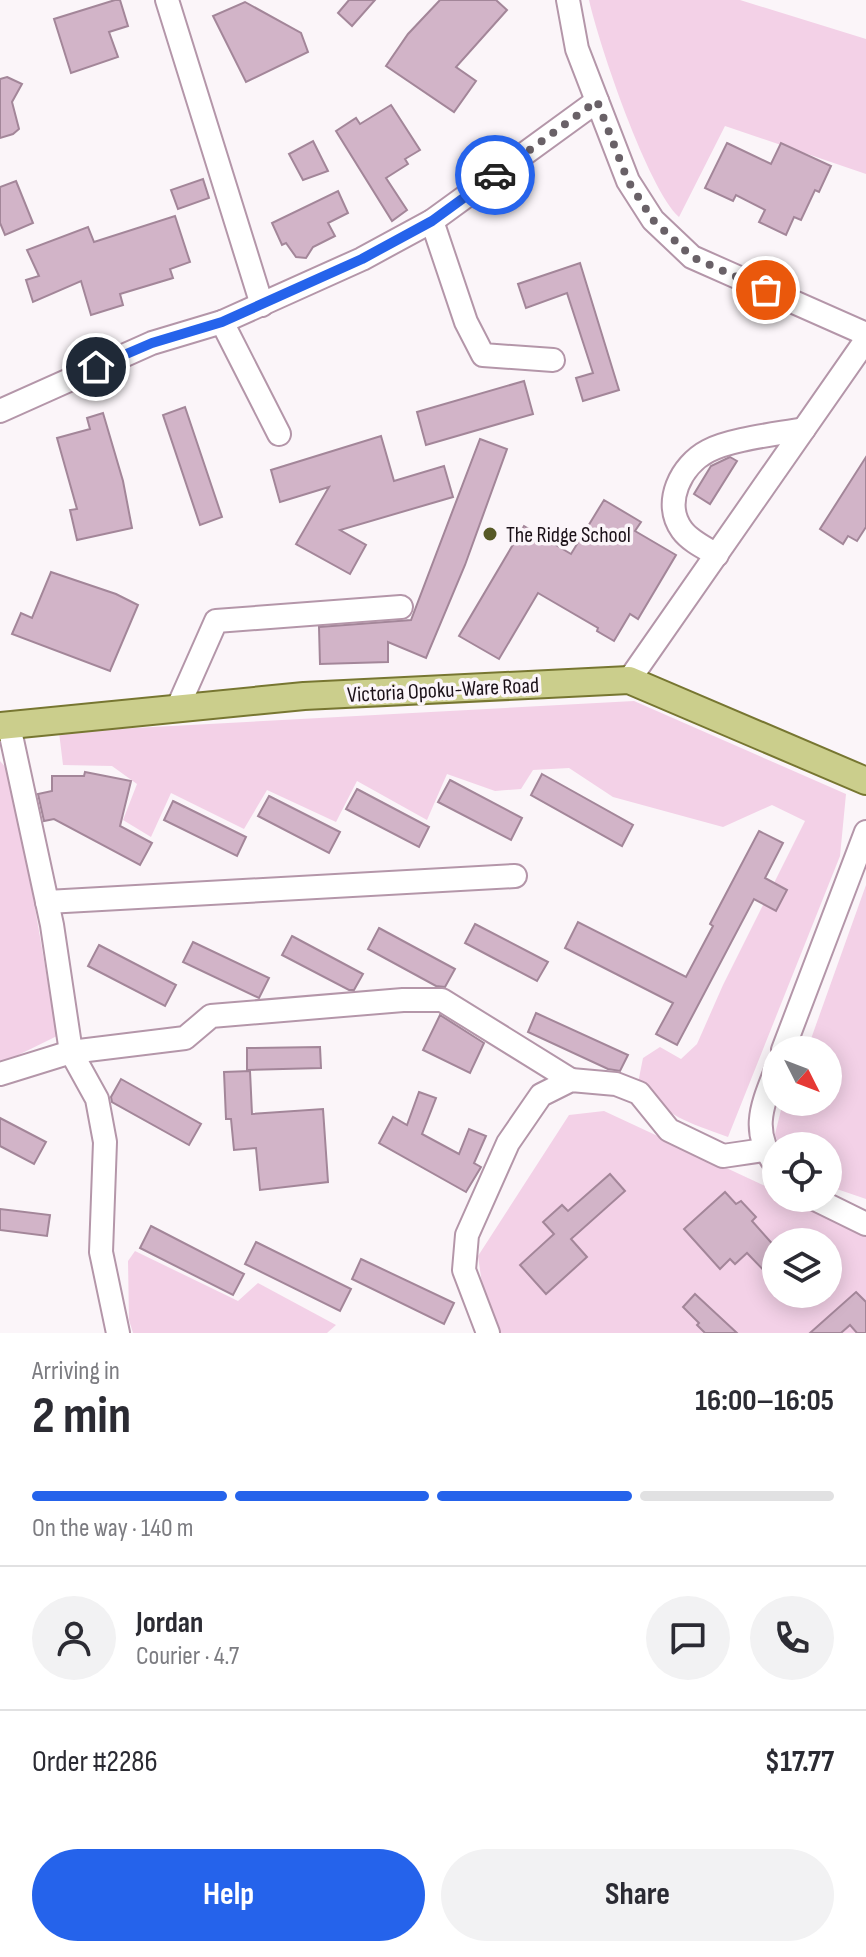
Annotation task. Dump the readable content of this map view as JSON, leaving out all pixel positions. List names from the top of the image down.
{
  "streets": {
    "main road": ["Victoria Opoku-Ware Road"]
  },
  "places": ["The Ridge School"],
  "north": "bottom right",
  "page": {
    "heading": ["2 min", "Arriving in", "16:00–16:05"],
    "panel": [
      "Jordan",
      "Courier · 4.7",
      "Order #2286",
      "$17.77"
    ],
    "bar": "On the way · 140 m",
    "buttons": ["Help", "Share"]
  }
}
